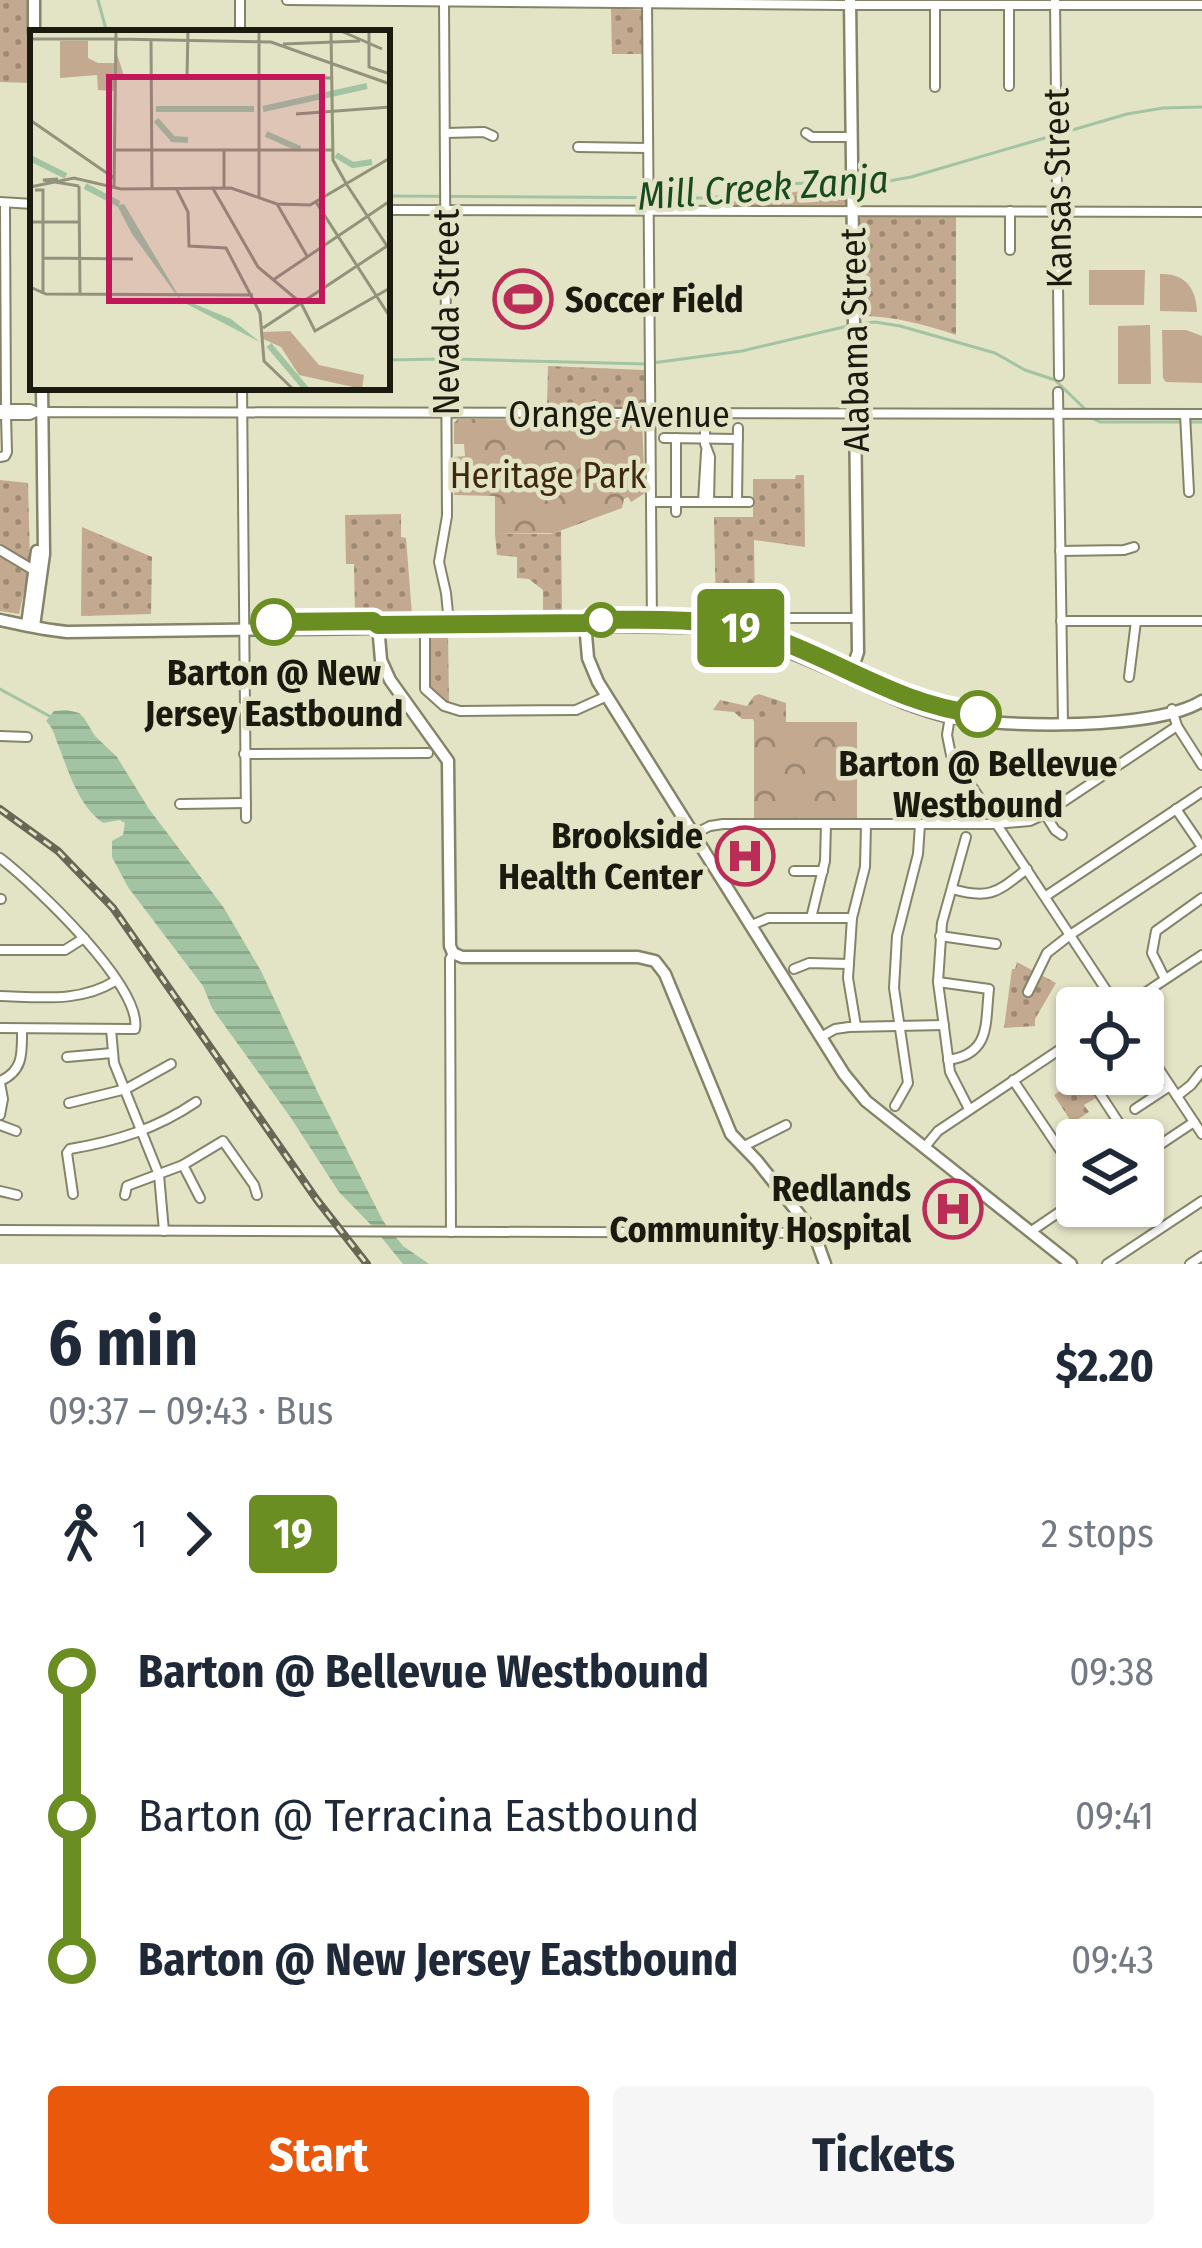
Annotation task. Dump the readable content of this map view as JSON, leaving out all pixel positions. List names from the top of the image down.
{
  "streets": {
    "main road": ["Alabama Street"],
    "street": ["Kansas Street", "Nevada Street", "Orange Avenue"]
  },
  "crossings": [
    ["Nevada Street", "Orange Avenue"],
    ["Alabama Street", "Orange Avenue"]
  ],
  "water": ["Mill Creek Zanja"],
  "parks": ["Heritage Park"],
  "places": {
    "sports": ["Soccer Field"],
    "other": ["Barton @ New Jersey Eastbound", "Barton @ Bellevue Westbound"],
    "hospital": ["Brookside Health Center", "Redlands Community Hospital"]
  },
  "lines": ["bus line 19"],
  "page": {
    "on_map": "19",
    "heading": ["6 min", "09:37 – 09:43 · Bus", "$2.20"],
    "legs": ["1", "19", "2 stops"],
    "list": [
      {
        "name": "Barton @ Bellevue Westbound",
        "value": "09:38"
      },
      {
        "name": "Barton @ Terracina Eastbound",
        "value": "09:41"
      },
      {
        "name": "Barton @ New Jersey Eastbound",
        "value": "09:43"
      }
    ],
    "buttons": ["Start", "Tickets"]
  }
}
